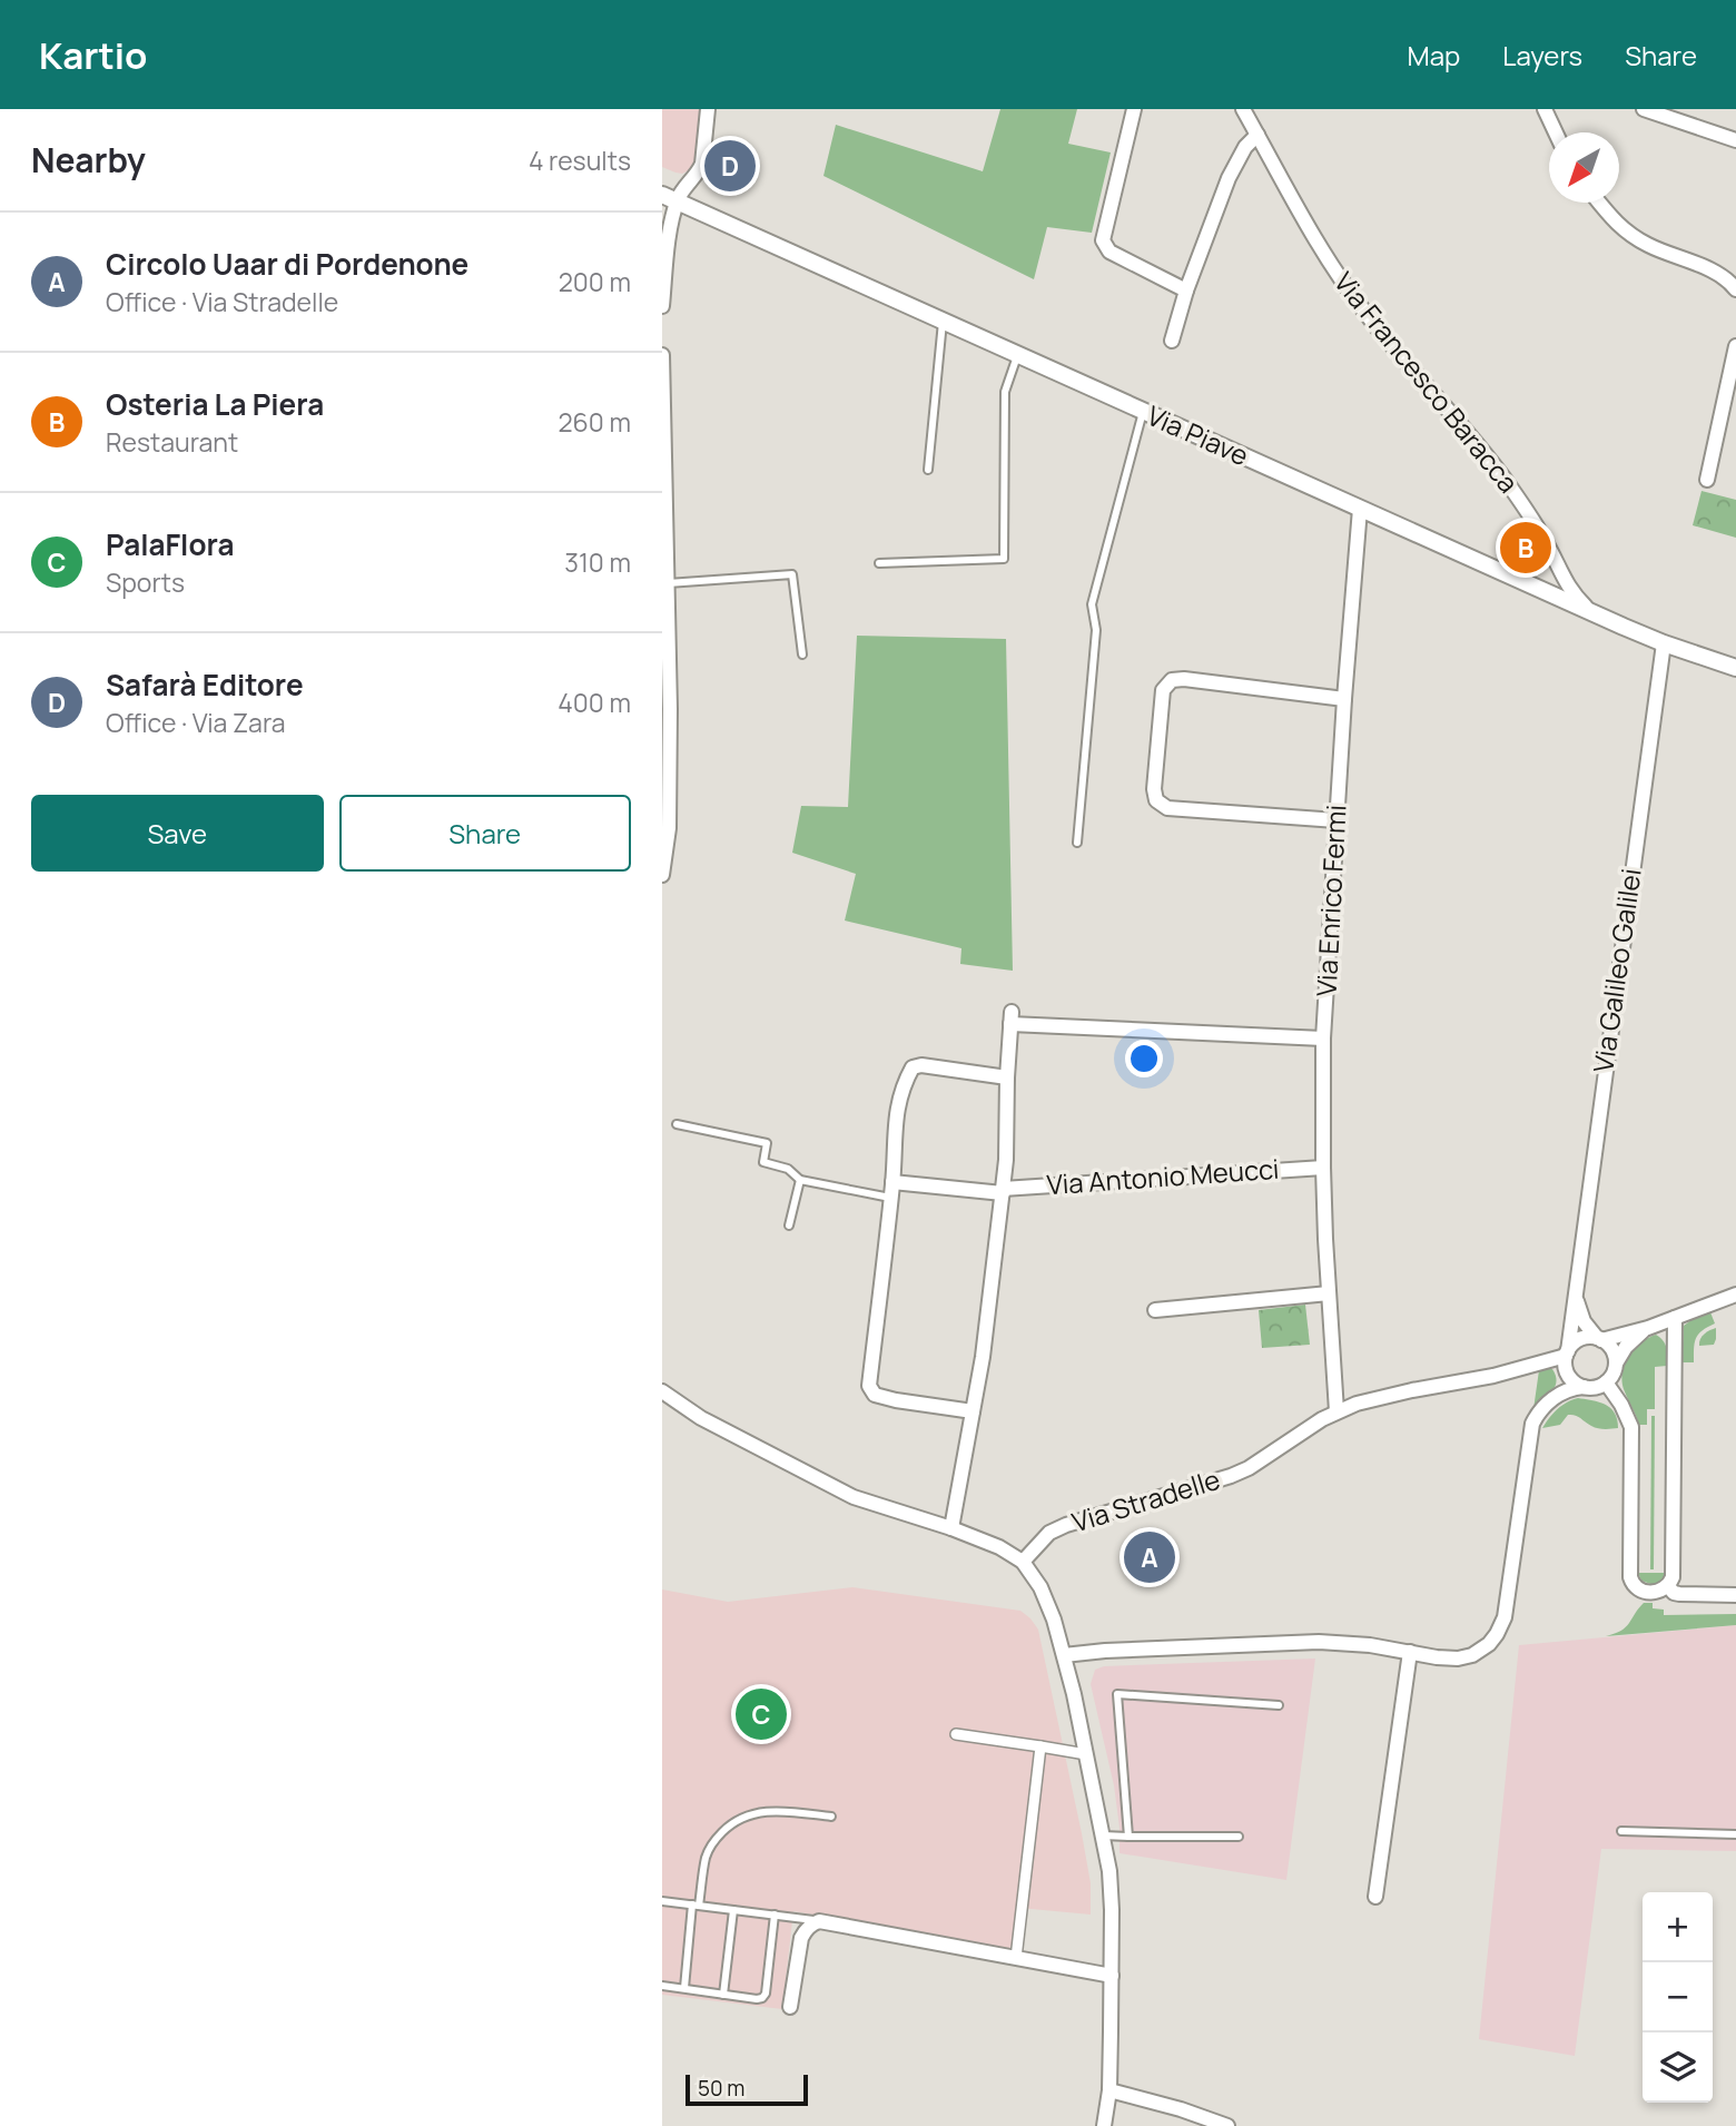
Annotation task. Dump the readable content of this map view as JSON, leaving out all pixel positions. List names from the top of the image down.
{
  "streets": {
    "street": [
      "Via Francesco Baracca",
      "Via Piave",
      "Via Enrico Fermi",
      "Via Galileo Galilei",
      "Via Antonio Meucci",
      "Via Stradelle"
    ]
  },
  "crossings": [
    ["Via Francesco Baracca", "Via Piave"],
    ["Via Piave", "Via Enrico Fermi"],
    ["Via Piave", "Via Galileo Galilei"],
    ["Via Enrico Fermi", "Via Antonio Meucci"],
    ["Via Enrico Fermi", "Via Stradelle"],
    ["Via Galileo Galilei", "Via Stradelle"]
  ],
  "scale_bar": "50 m",
  "north": "bottom left",
  "page": {
    "header": "Kartio",
    "nav": ["Map", "Layers", "Share"],
    "heading": ["Nearby", "4 results"],
    "pins": [
      "D",
      "B",
      "A",
      "C"
    ],
    "list": [
      {
        "mark": "A",
        "name": "Circolo Uaar di Pordenone",
        "note": "Office · Via Stradelle",
        "value": "200 m"
      },
      {
        "mark": "B",
        "name": "Osteria La Piera",
        "note": "Restaurant",
        "value": "260 m"
      },
      {
        "mark": "C",
        "name": "PalaFlora",
        "note": "Sports",
        "value": "310 m"
      },
      {
        "mark": "D",
        "name": "Safarà Editore",
        "note": "Office · Via Zara",
        "value": "400 m"
      }
    ],
    "buttons": ["Save", "Share"],
    "map_buttons": ["+", "−"],
    "scale": "50 m"
  }
}
